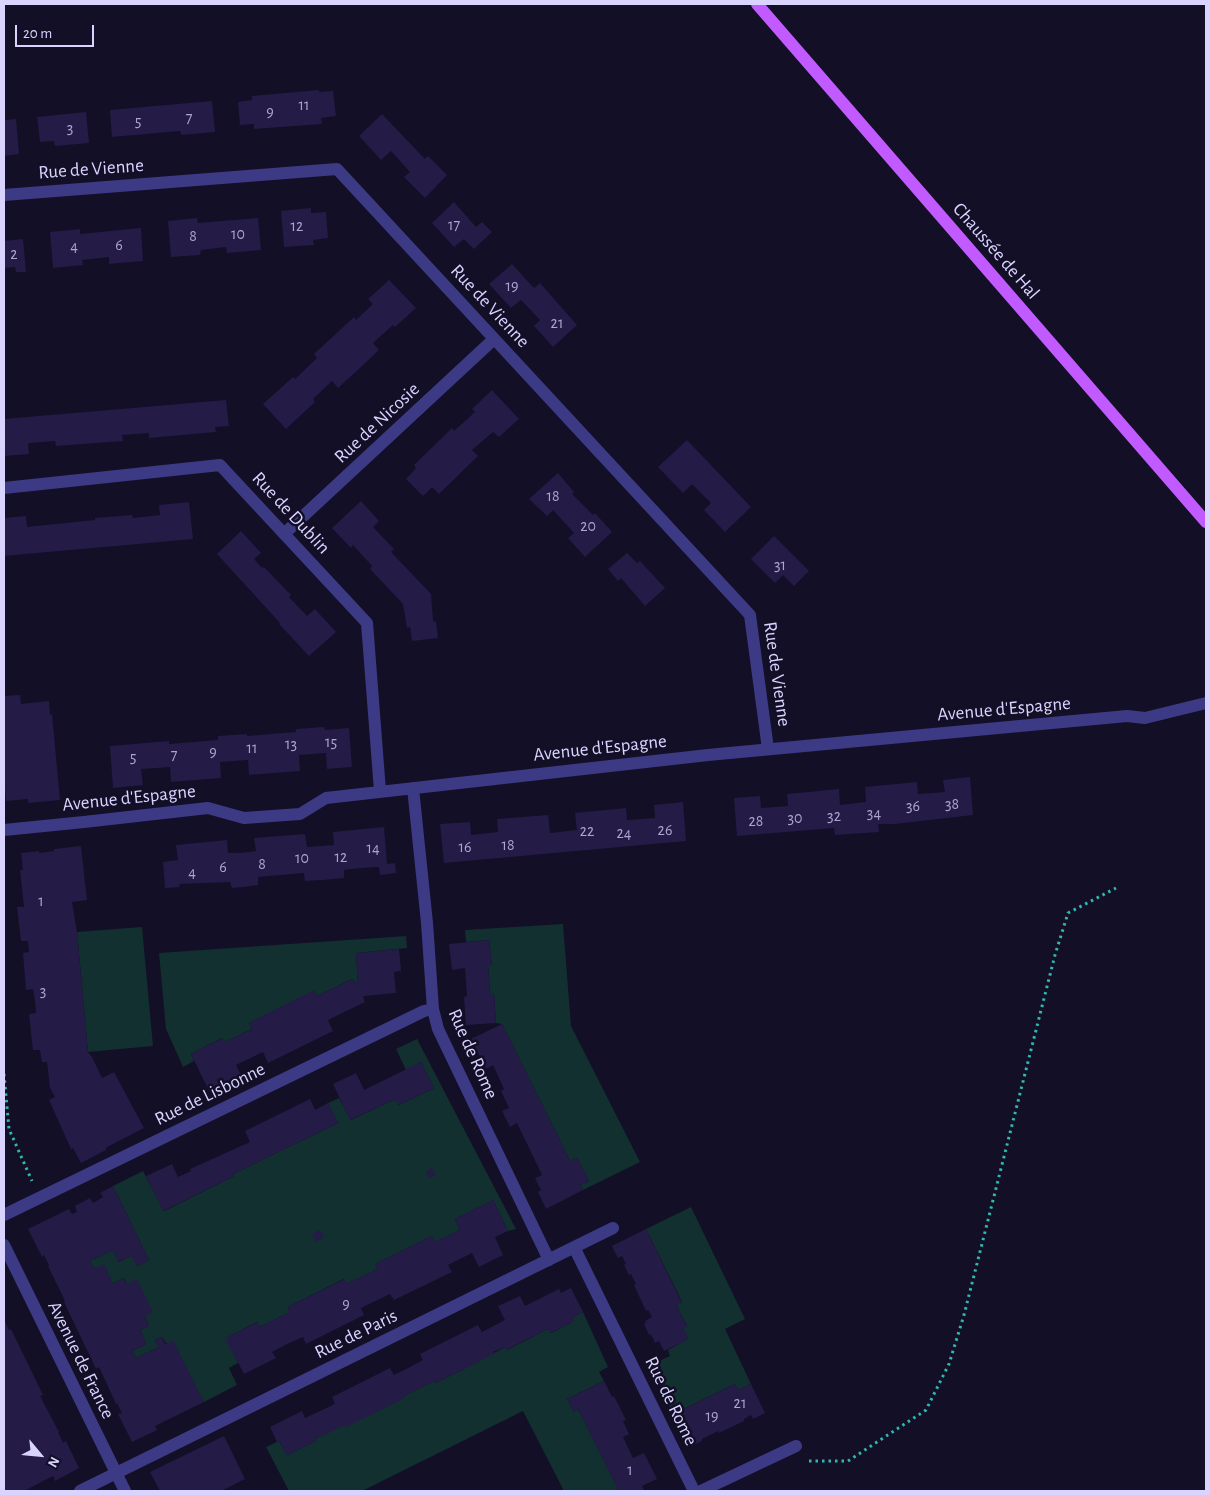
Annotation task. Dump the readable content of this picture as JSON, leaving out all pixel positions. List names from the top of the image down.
{
  "streets": {
    "main road": ["Chaussée de Hal"],
    "street": [
      "Rue de Vienne",
      "Rue de Nicosie",
      "Rue de Dublin",
      "Avenue d'Espagne",
      "Rue de Rome",
      "Rue de Lisbonne",
      "Rue de Paris",
      "Avenue de France"
    ]
  },
  "crossings": [
    ["Rue de Vienne", "Rue de Nicosie"],
    ["Rue de Vienne", "Avenue d'Espagne"],
    ["Rue de Nicosie", "Rue de Dublin"],
    ["Rue de Dublin", "Avenue d'Espagne"],
    ["Avenue d'Espagne", "Rue de Rome"],
    ["Rue de Rome", "Rue de Lisbonne"],
    ["Rue de Rome", "Rue de Paris"],
    ["Rue de Paris", "Avenue de France"]
  ],
  "house_numbers": [
    "11",
    "9",
    "7",
    "5",
    "3",
    "17",
    "12",
    "10",
    "8",
    "6",
    "4",
    "2",
    "19",
    "21",
    "18",
    "20",
    "31",
    "15",
    "13",
    "11",
    "9",
    "7",
    "5",
    "38",
    "36",
    "34",
    "32",
    "30",
    "28",
    "26",
    "22",
    "24",
    "18",
    "16",
    "14",
    "12",
    "10",
    "8",
    "6",
    "4",
    "1",
    "3",
    "9",
    "21",
    "19",
    "1"
  ],
  "scale_bar": "20 m",
  "north": "bottom right"
}
